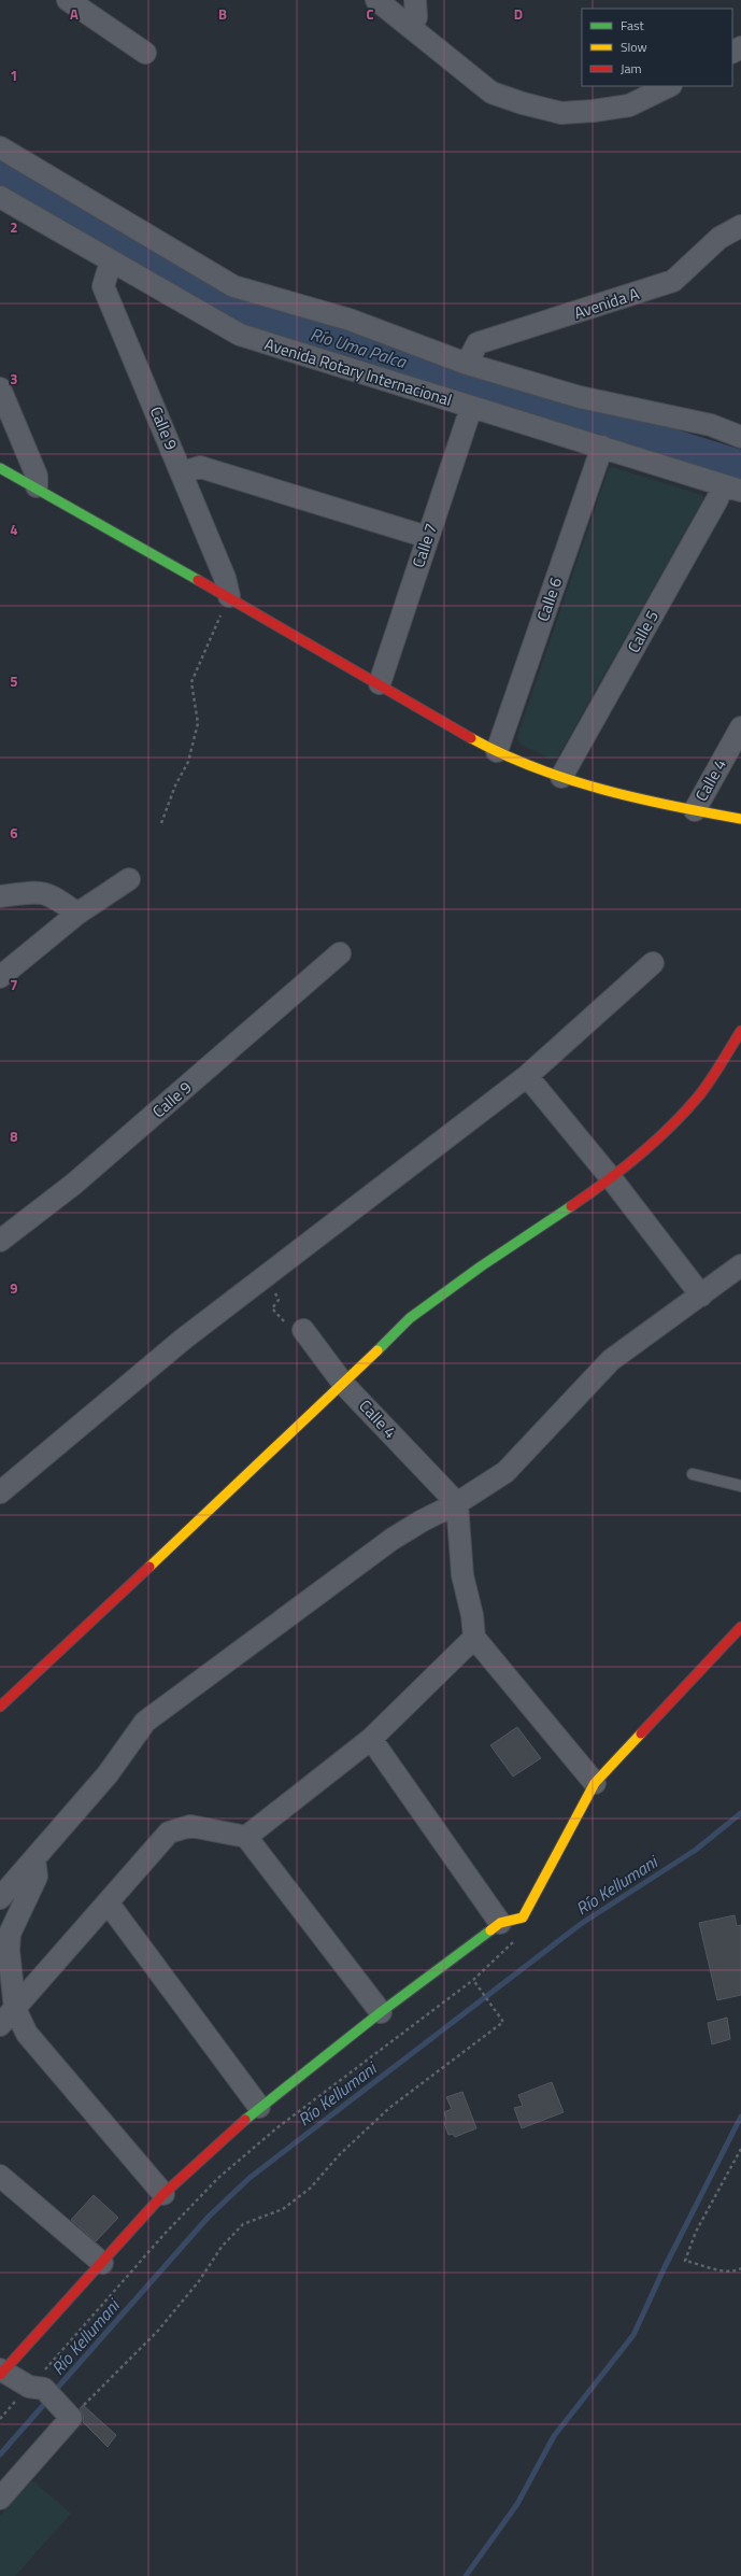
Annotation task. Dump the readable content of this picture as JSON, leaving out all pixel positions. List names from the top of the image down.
{
  "streets": {
    "street": [
      "Avenida A",
      "Avenida Rotary Internacional",
      "Calle 9",
      "Calle 7",
      "Calle 6",
      "Calle 5",
      "Calle 4"
    ]
  },
  "crossings": [
    ["Avenida Rotary Internacional", "Calle 9"],
    ["Avenida Rotary Internacional", "Calle 7"],
    ["Avenida Rotary Internacional", "Calle 6"],
    ["Avenida Rotary Internacional", "Calle 5"]
  ],
  "water": ["Río Uma Palca", "Río Kellumani"],
  "legend": ["Fast", "Slow", "Jam"],
  "grid": {
    "columns": [
      "A",
      "B",
      "C",
      "D"
    ],
    "rows": [
      "1",
      "2",
      "3",
      "4",
      "5",
      "6",
      "7",
      "8",
      "9"
    ]
  }
}
